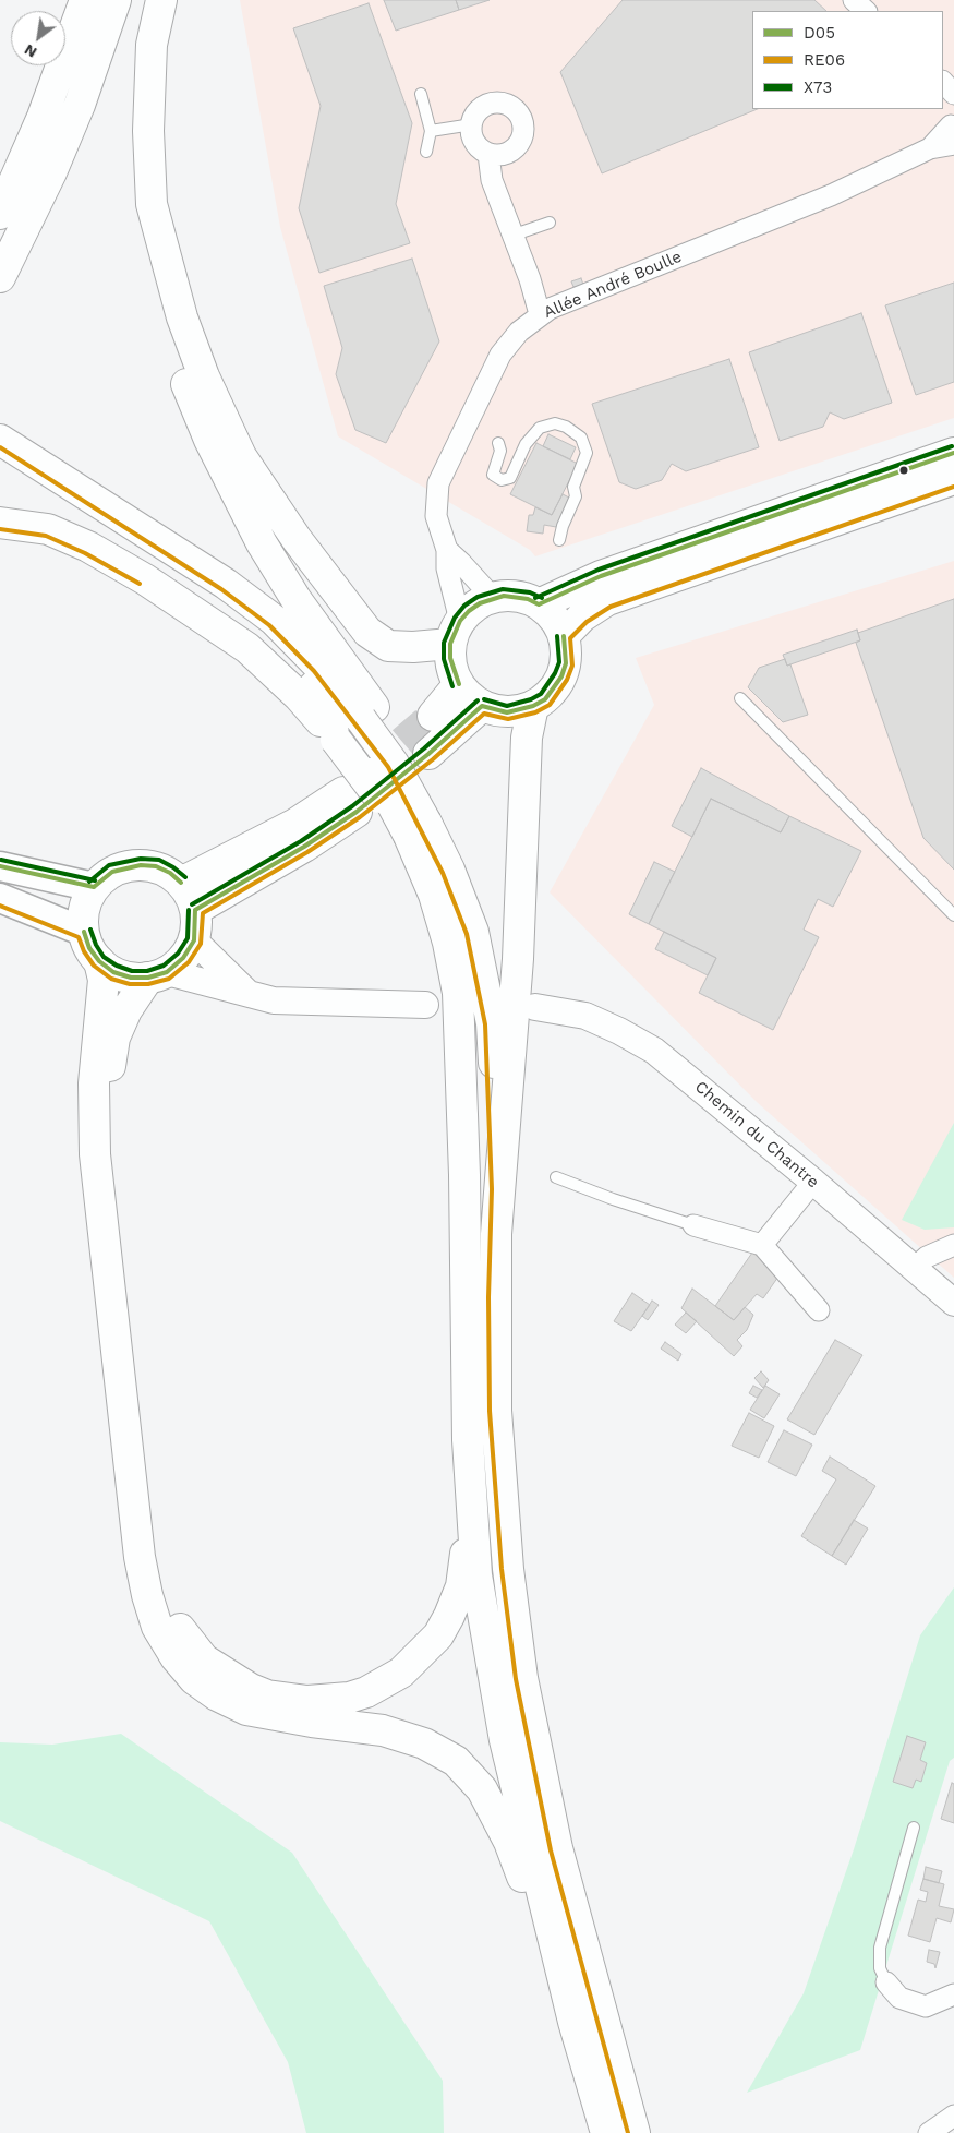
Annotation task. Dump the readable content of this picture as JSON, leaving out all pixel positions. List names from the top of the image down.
{
  "streets": {
    "street": ["Allée André Boulle", "Chemin du Chantre"]
  },
  "lines": ["transit line X73", "transit line RE06", "transit line D05"],
  "legend": ["D05", "RE06", "X73"],
  "north": "bottom left"
}
